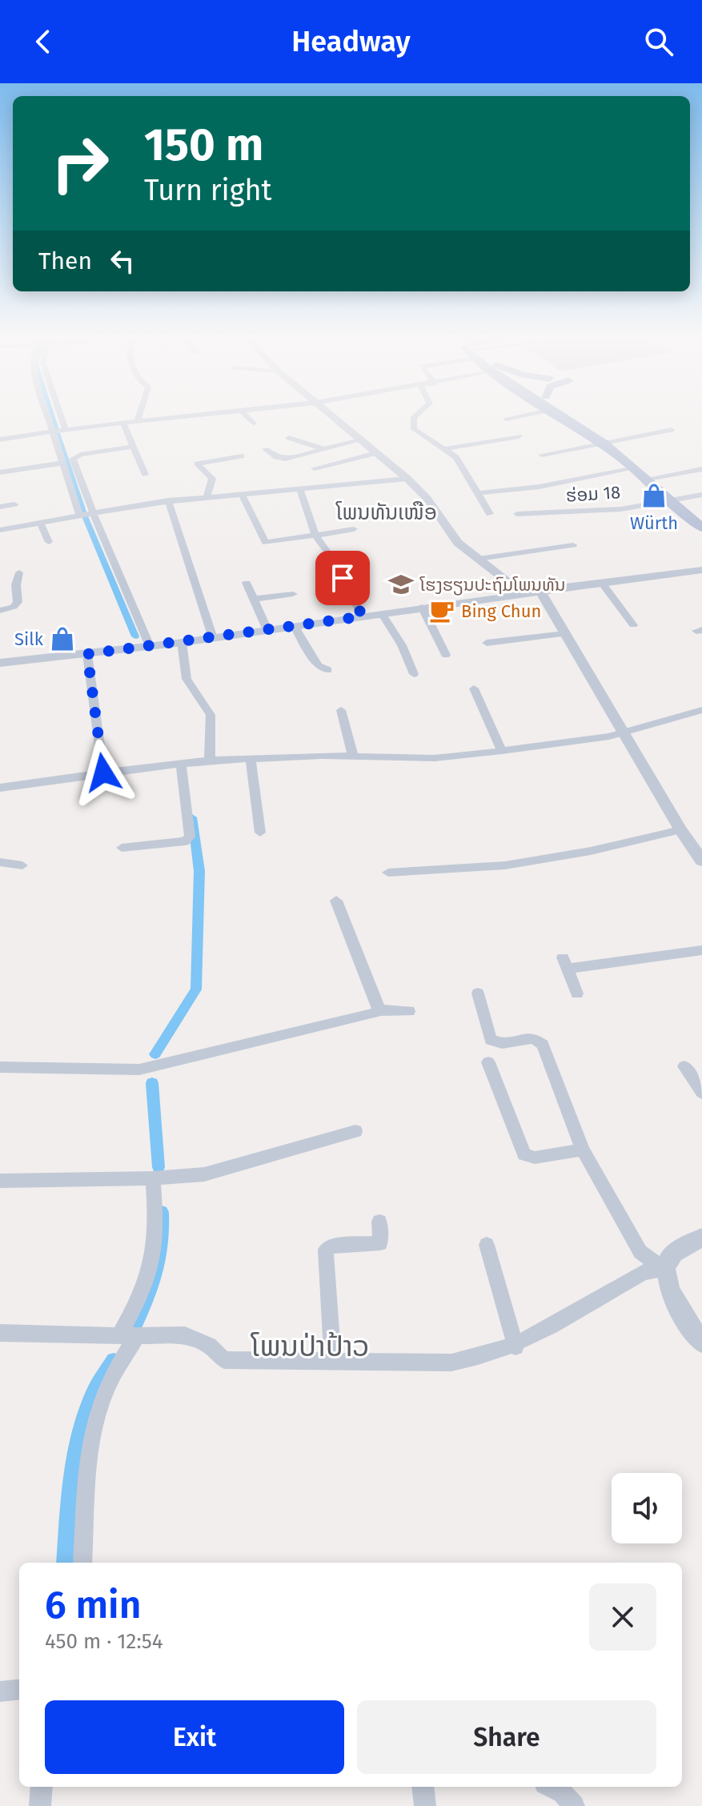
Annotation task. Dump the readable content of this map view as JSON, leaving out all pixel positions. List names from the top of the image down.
{
  "streets": {
    "street": ["ຮ່ອມ 18"]
  },
  "districts": ["ໂພນທັນເໜືອ", "ໂພນປ່າປ້າວ"],
  "places": {
    "shop": ["Würth", "Silk"],
    "school or university": ["ໂຮງຮຽນປະຖົມໂພນທັນ"],
    "cafe": ["Bing Chun"]
  },
  "page": {
    "header": "Headway",
    "turn": ["150 m", "Turn right"],
    "then": "Then",
    "heading": ["6 min", "450 m · 12:54"],
    "buttons": ["Exit", "Share"]
  }
}
